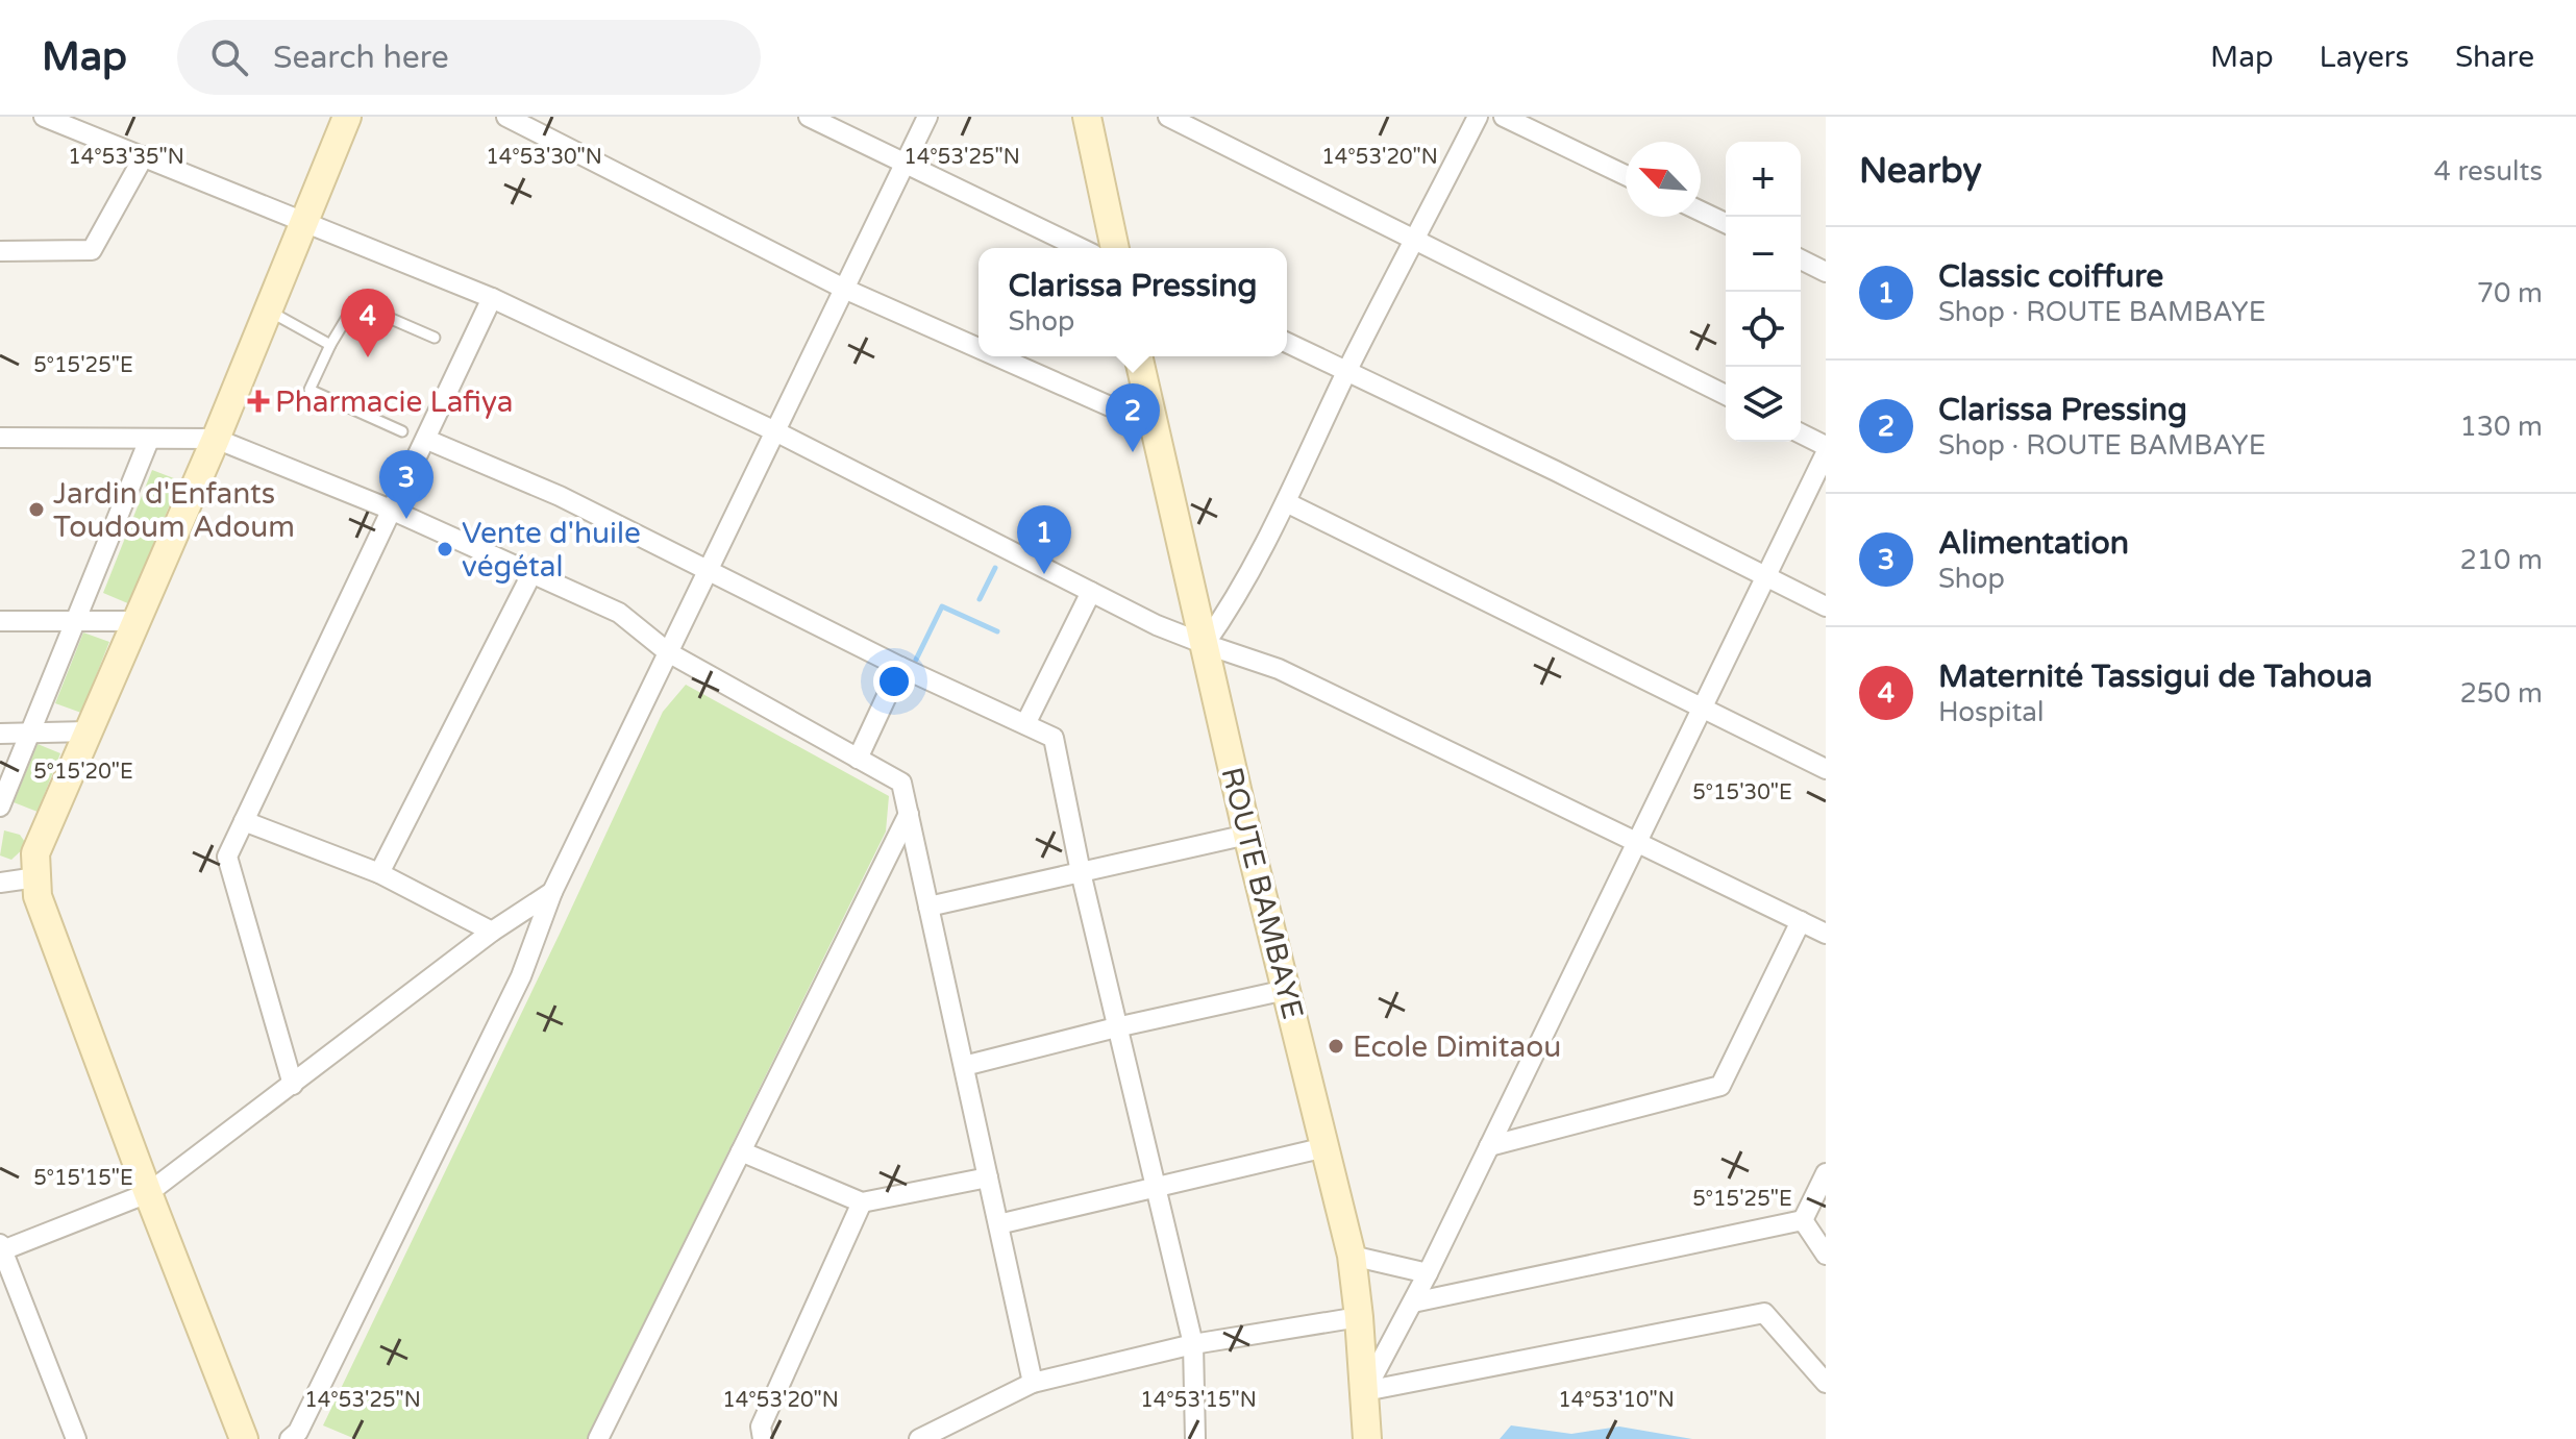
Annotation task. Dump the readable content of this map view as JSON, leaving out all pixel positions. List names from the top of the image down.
{
  "streets": {
    "street": ["ROUTE BAMBAYE"]
  },
  "places": {
    "health": ["Pharmacie Lafiya"],
    "other": ["Jardin d'Enfants Toudoum Adoum", "Vente d'huile végétal", "Ecole Dimitaou"]
  },
  "north": "top left",
  "page": {
    "header": "Map",
    "search": "Search here",
    "nav": ["Map", "Layers", "Share"],
    "heading": ["Nearby", "4 results"],
    "map_buttons": ["+", "−"],
    "list": [
      {
        "mark": "1",
        "name": "Classic coiffure",
        "note": "Shop · ROUTE BAMBAYE",
        "value": "70 m"
      },
      {
        "mark": "2",
        "name": "Clarissa Pressing",
        "note": "Shop · ROUTE BAMBAYE",
        "value": "130 m"
      },
      {
        "mark": "3",
        "name": "Alimentation",
        "note": "Shop",
        "value": "210 m"
      },
      {
        "mark": "4",
        "name": "Maternité Tassigui de Tahoua",
        "note": "Hospital",
        "value": "250 m"
      }
    ],
    "popup": ["Clarissa Pressing", "Shop"],
    "pins": [
      "4",
      "2",
      "3",
      "1"
    ]
  },
  "coordinates": [
    "14°53'35\"N",
    "14°53'30\"N",
    "14°53'25\"N",
    "14°53'20\"N",
    "5°15'25\"E",
    "5°15'20\"E",
    "5°15'30\"E",
    "5°15'15\"E",
    "14°53'15\"N",
    "14°53'10\"N"
  ]
}
